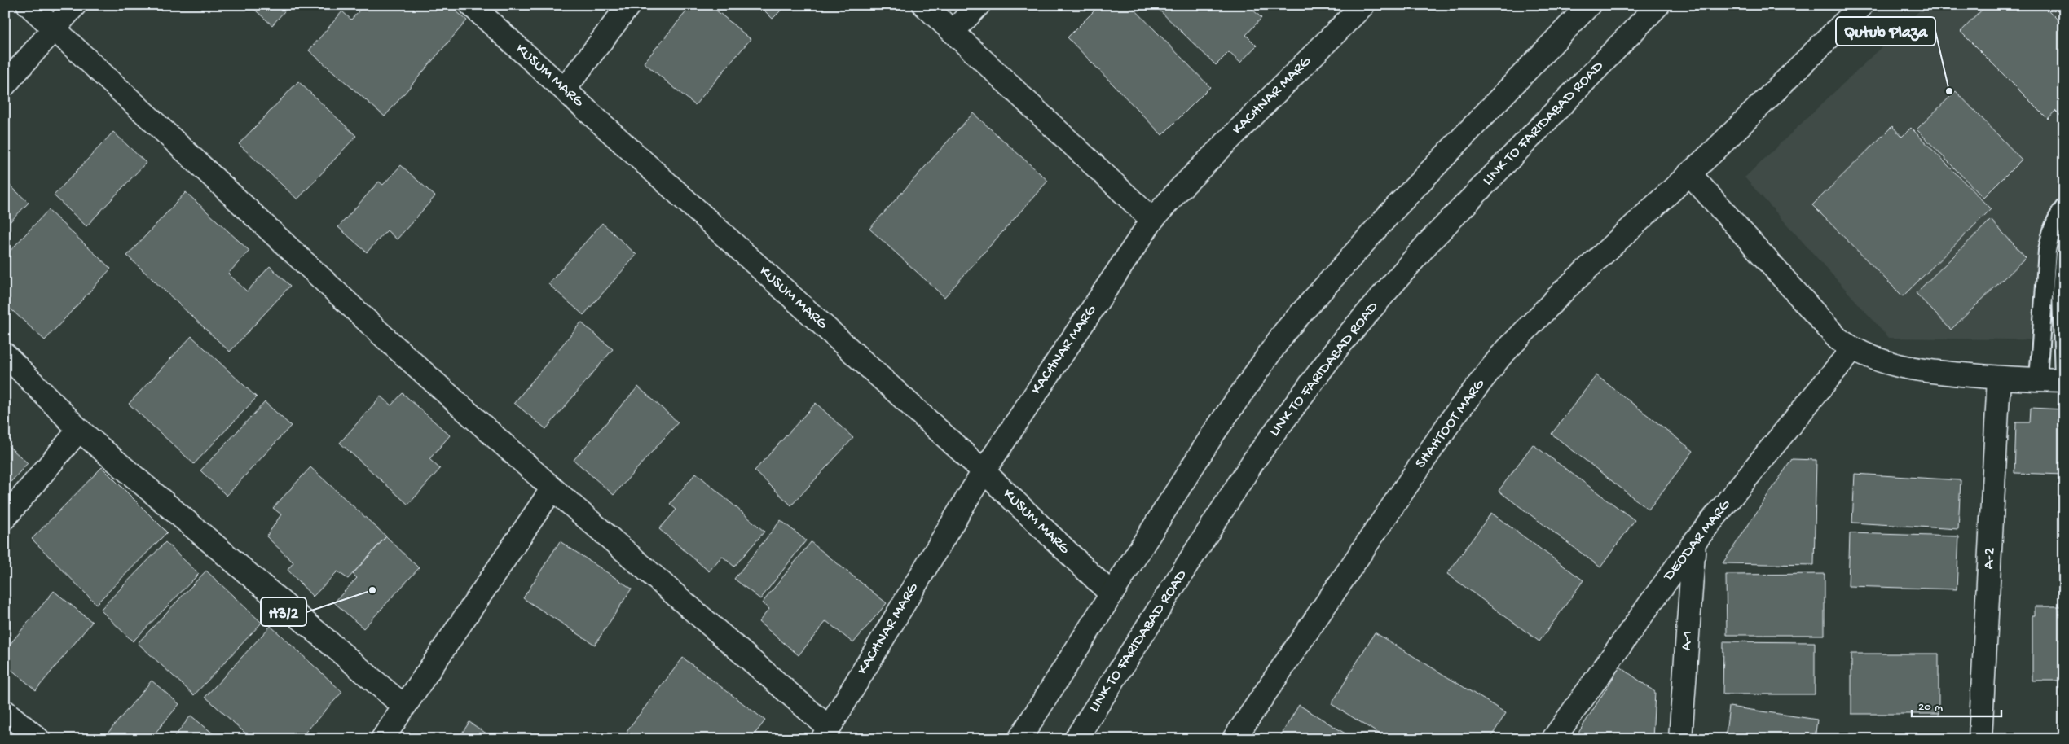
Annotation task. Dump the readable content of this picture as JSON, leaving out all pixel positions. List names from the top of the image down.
{
  "streets": {
    "street": [
      "KUSUM MARG",
      "KACHNAR MARG",
      "LINK TO FARIDABAD ROAD",
      "SHAHTOOT MARG",
      "DEODAR MARG",
      "A-2",
      "A-1"
    ]
  },
  "crossings": [
    ["KUSUM MARG", "KACHNAR MARG"],
    ["DEODAR MARG", "A-1"]
  ],
  "places": ["Qutub Plaza", "H3/2"],
  "scale_bar": "20 m"
}
